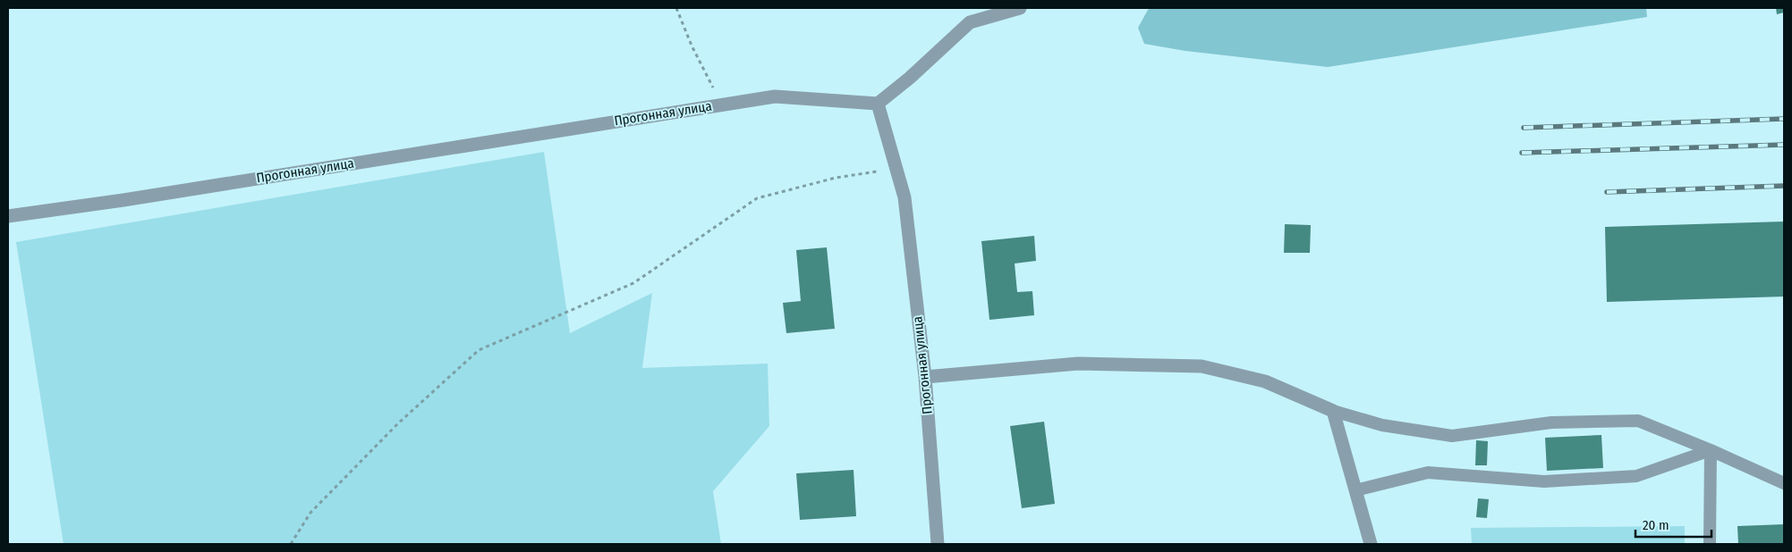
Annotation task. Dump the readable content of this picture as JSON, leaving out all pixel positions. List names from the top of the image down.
{
  "streets": {
    "street": ["Прогонная улица"]
  },
  "scale_bar": "20 m"
}
